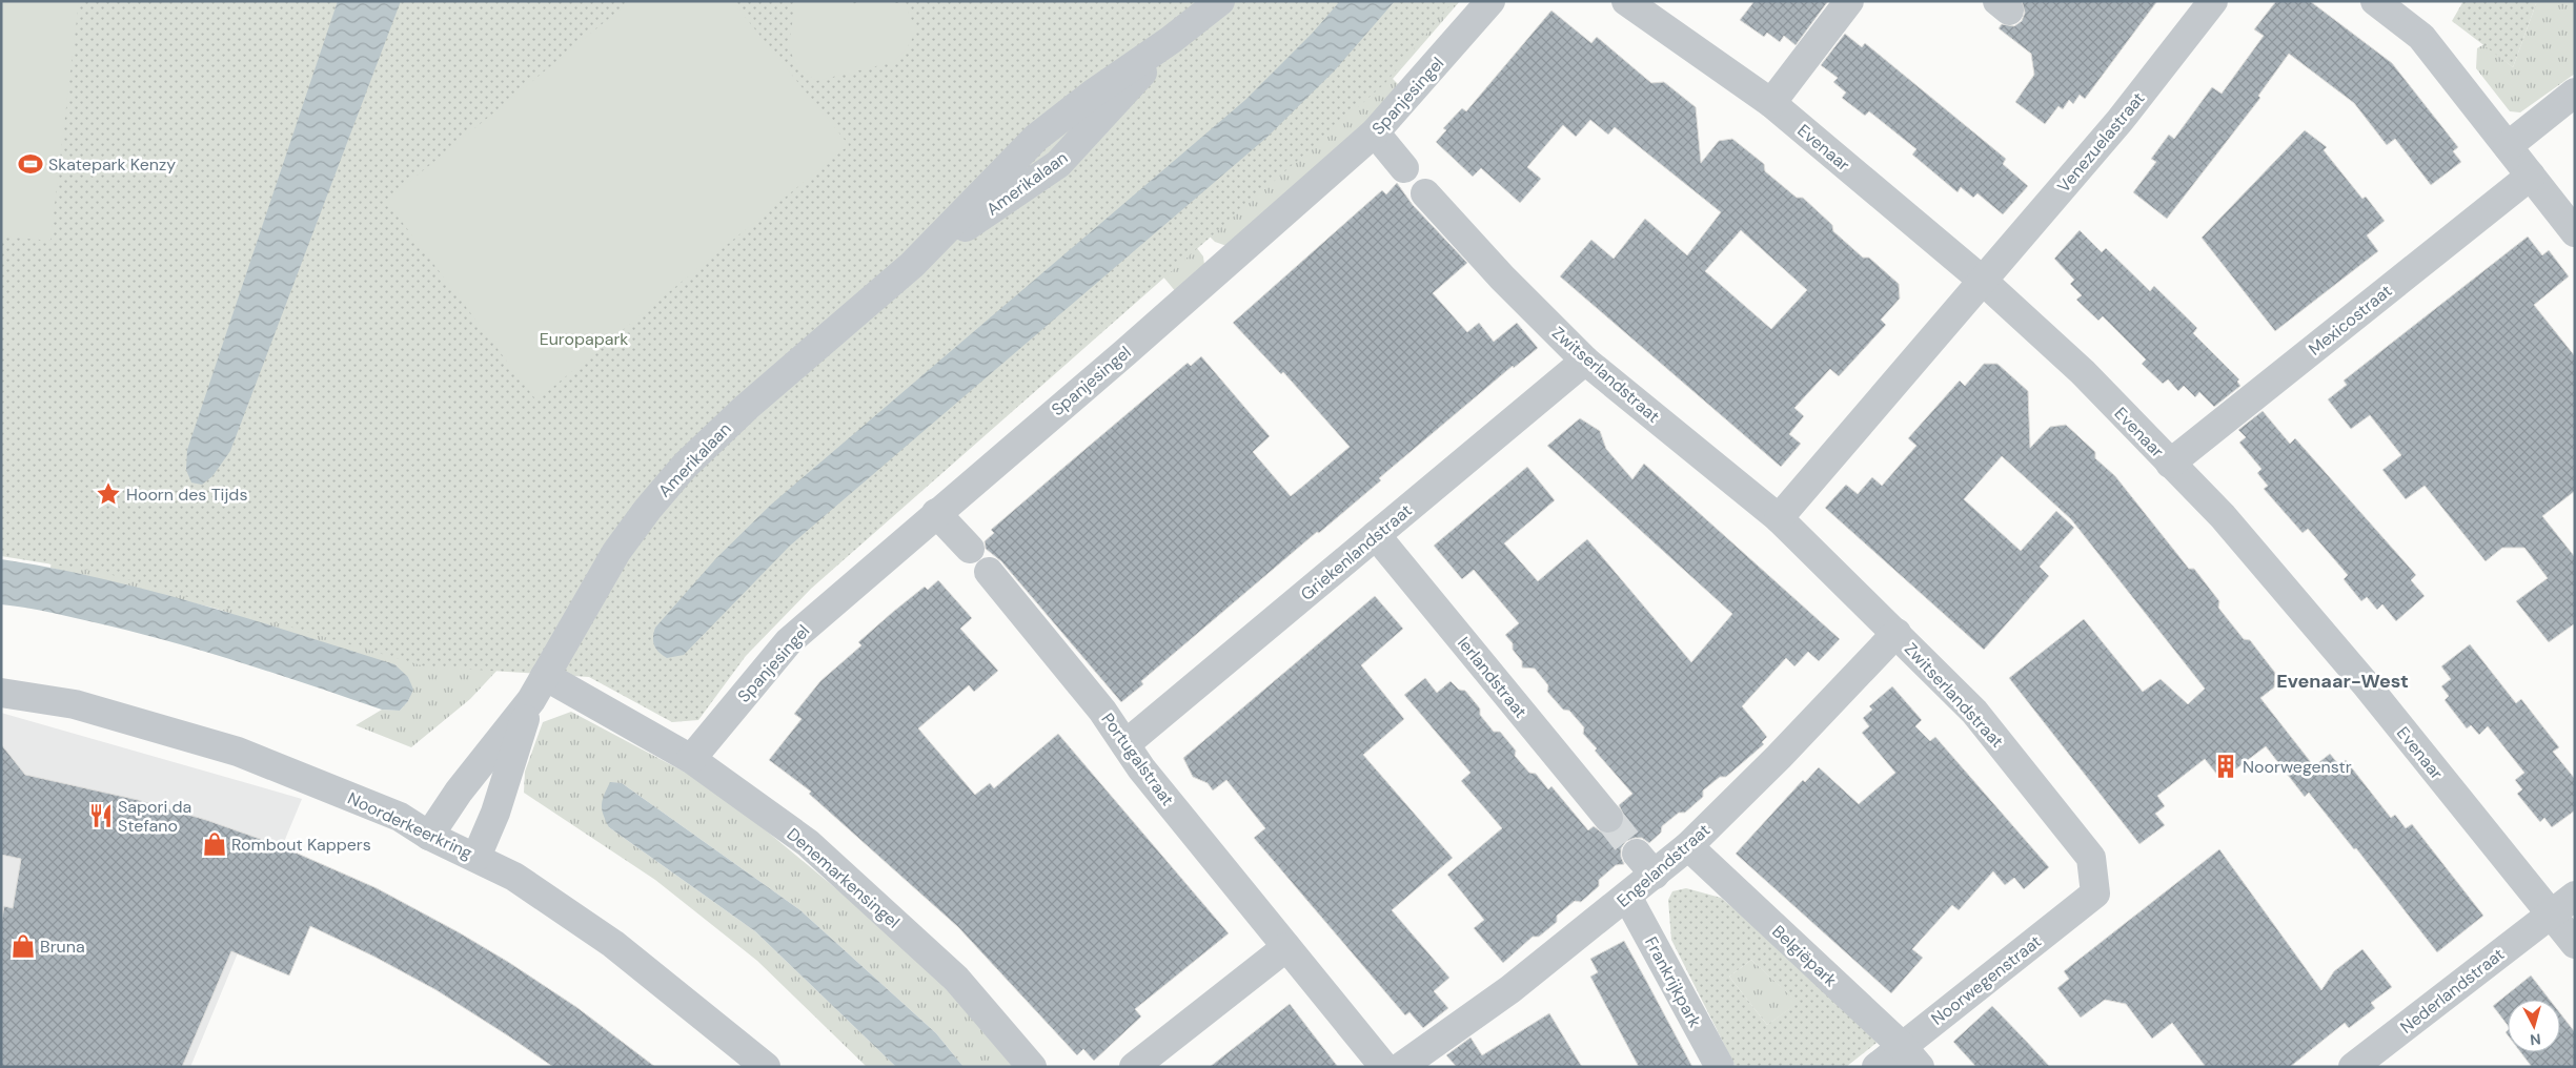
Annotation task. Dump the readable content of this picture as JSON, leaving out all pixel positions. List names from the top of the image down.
{
  "streets": {
    "street": [
      "Spanjesingel",
      "Venezuelastraat",
      "Evenaar",
      "Amerikalaan",
      "Mexicostraat",
      "Zwitserlandstraat",
      "Griekenlandstraat",
      "Ierlandstraat",
      "Portugalstraat",
      "Noorderkeerkring",
      "Engelandstraat",
      "Denemarkensingel",
      "Belgiëpark",
      "Noorwegenstraat",
      "Frankrijkpark",
      "Nederlandstraat"
    ]
  },
  "crossings": [
    ["Spanjesingel", "Denemarkensingel"],
    ["Venezuelastraat", "Evenaar"],
    ["Evenaar", "Mexicostraat"],
    ["Evenaar", "Nederlandstraat"],
    ["Amerikalaan", "Noorderkeerkring"],
    ["Amerikalaan", "Denemarkensingel"],
    ["Zwitserlandstraat", "Griekenlandstraat"],
    ["Zwitserlandstraat", "Engelandstraat"],
    ["Zwitserlandstraat", "Noorwegenstraat"],
    ["Griekenlandstraat", "Ierlandstraat"],
    ["Griekenlandstraat", "Portugalstraat"],
    ["Engelandstraat", "Belgiëpark"],
    ["Engelandstraat", "Frankrijkpark"],
    ["Belgiëpark", "Noorwegenstraat"]
  ],
  "districts": ["Evenaar-West"],
  "parks": ["Europapark"],
  "places": {
    "sports": ["Skatepark Kenzy"],
    "place": ["Hoorn des Tijds"],
    "building": ["Noorwegenstr"],
    "restaurant": ["Sapori da Stefano"],
    "shop": ["Rombout Kappers", "Bruna"]
  },
  "north": "bottom"
}
